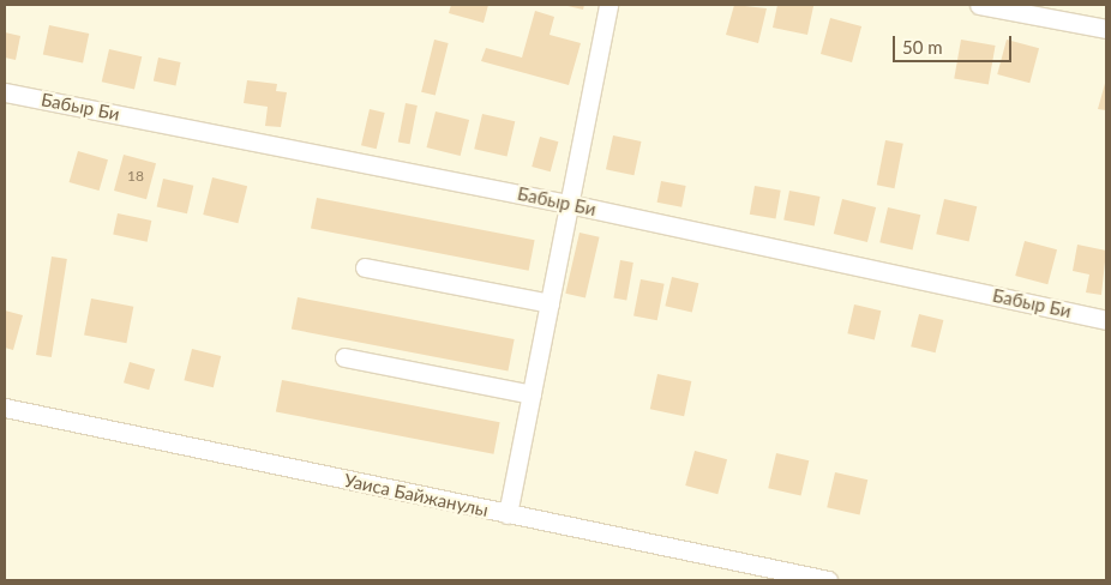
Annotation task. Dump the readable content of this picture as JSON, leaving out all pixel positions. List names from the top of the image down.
{
  "streets": {
    "street": ["Бабыр Би", "Уаиса Байжанулы"]
  },
  "house_numbers": ["18"],
  "scale_bar": "50 m"
}
